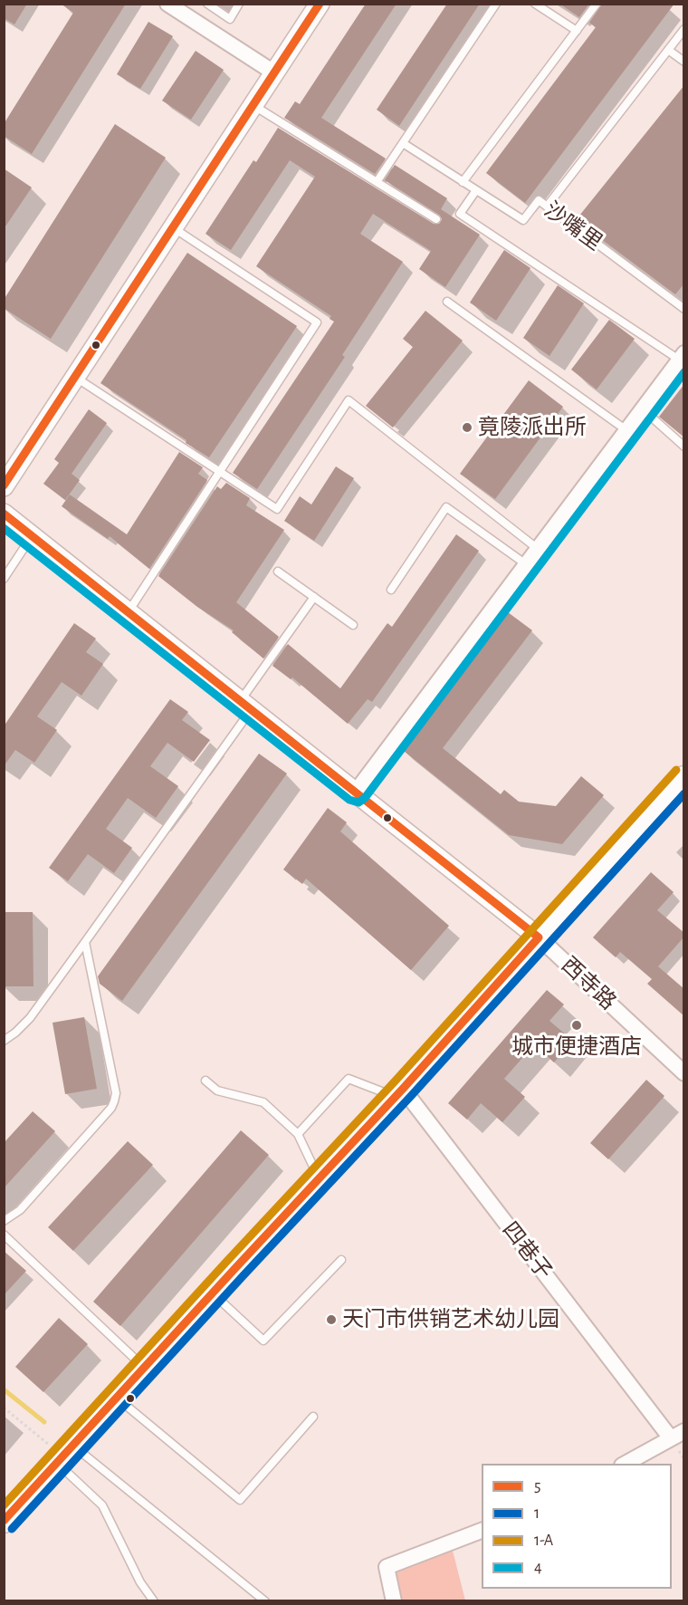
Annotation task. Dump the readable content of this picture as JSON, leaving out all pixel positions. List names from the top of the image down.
{
  "streets": {
    "street": ["西寺路", "四巷子"],
    "lane": ["沙嘴里"]
  },
  "places": ["竟陵派出所", "城市便捷酒店", "天门市供销艺术幼儿园"],
  "lines": [
    "transit line 5",
    "transit line 4",
    "transit line 1-A",
    "transit line 1"
  ],
  "legend": [
    "5",
    "1",
    "1-A",
    "4"
  ]
}
